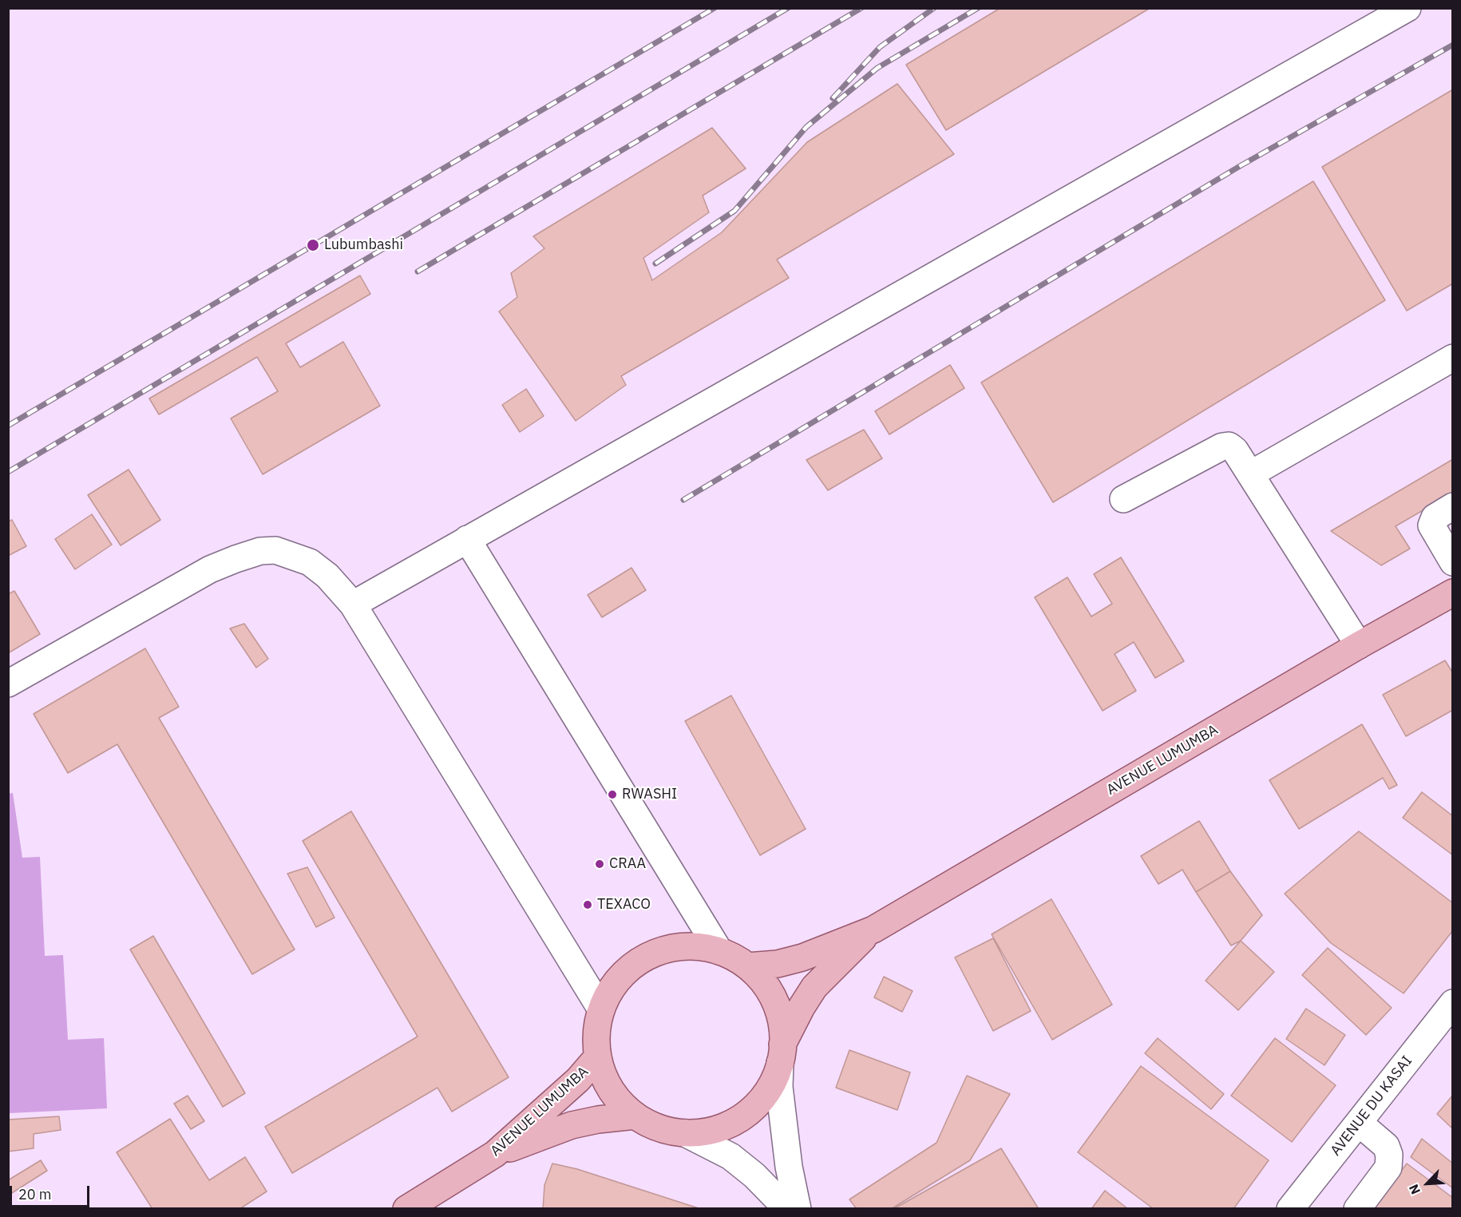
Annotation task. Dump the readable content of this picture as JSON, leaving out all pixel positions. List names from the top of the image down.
{
  "streets": {
    "main road": ["AVENUE LUMUMBA"],
    "street": ["AVENUE DU KASAI"]
  },
  "places": [
    "Lubumbashi",
    "RWASHI",
    "CRAA",
    "TEXACO"
  ],
  "scale_bar": "20 m",
  "north": "bottom left"
}
